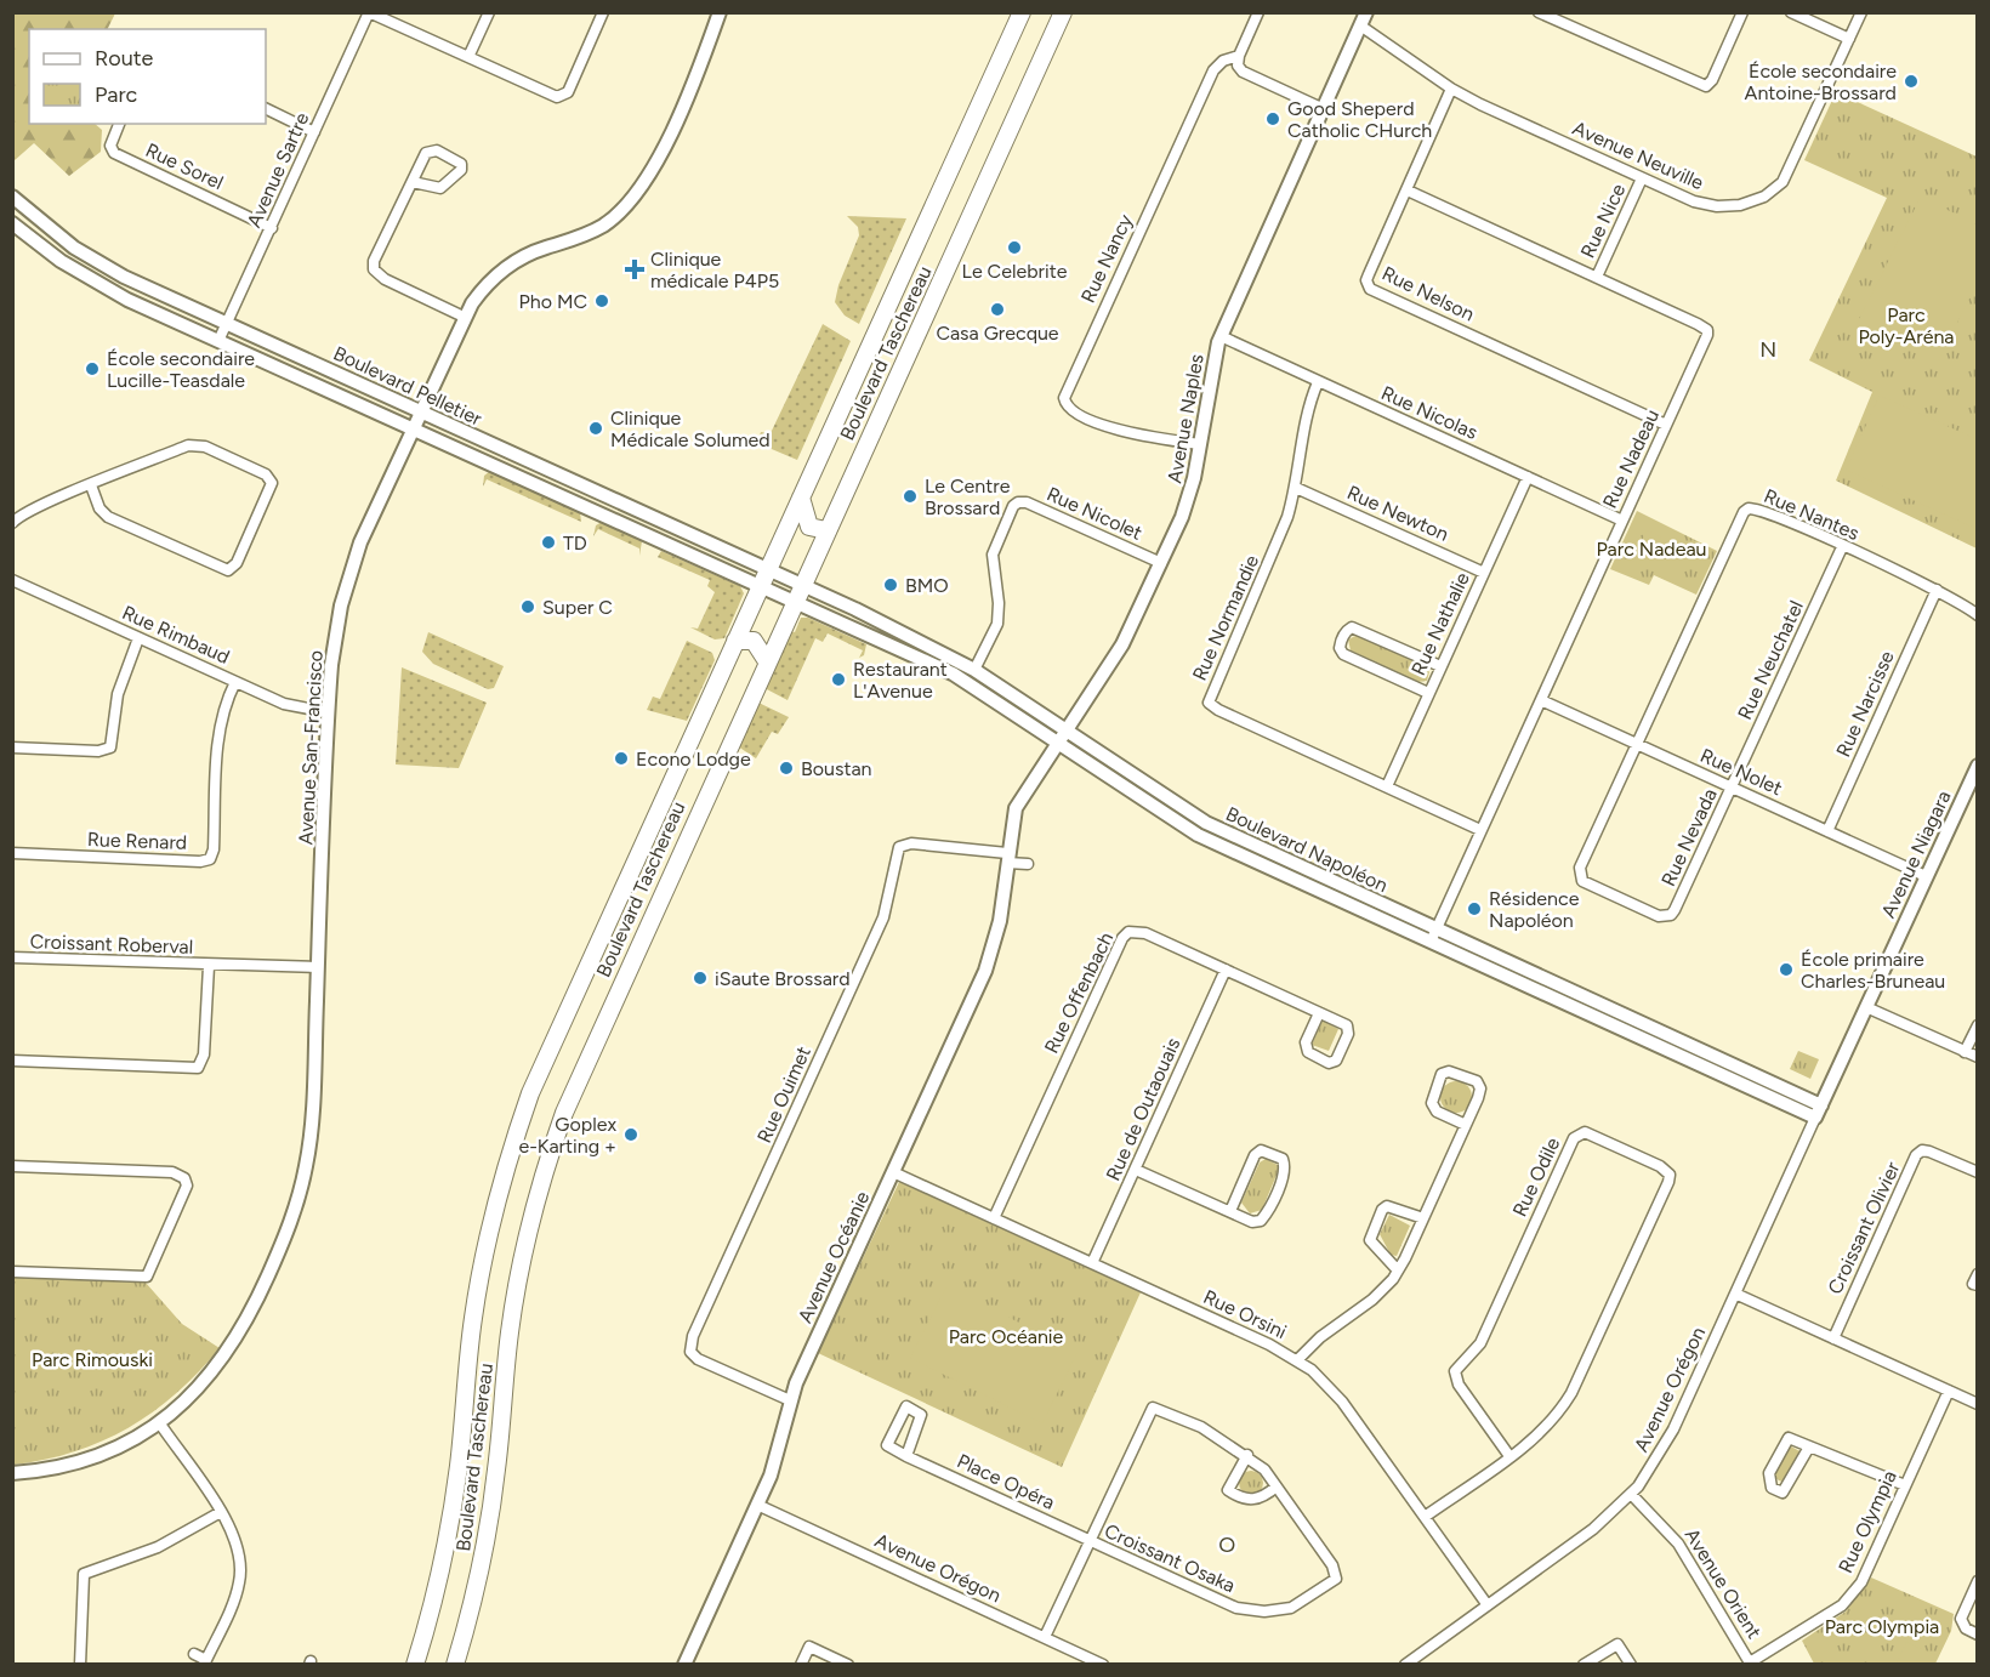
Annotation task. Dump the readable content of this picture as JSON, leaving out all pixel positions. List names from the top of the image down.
{
  "streets": {
    "main road": ["Boulevard Taschereau"],
    "street": [
      "Avenue Neuville",
      "Rue Sorel",
      "Avenue Sartre",
      "Rue Nice",
      "Rue Nancy",
      "Rue Nelson",
      "Boulevard Pelletier",
      "Rue Nicolas",
      "Avenue Naples",
      "Rue Nadeau",
      "Rue Nicolet",
      "Rue Newton",
      "Rue Nantes",
      "Rue Normandie",
      "Rue Nathalie",
      "Rue Rimbaud",
      "Rue Neuchatel",
      "Rue Narcisse",
      "Avenue San-Francisco",
      "Rue Nolet",
      "Rue Nevada",
      "Rue Renard",
      "Boulevard Napoléon",
      "Avenue Niagara",
      "Croissant Roberval",
      "Rue Offenbach",
      "Rue Ouimet",
      "Rue de Outaouais",
      "Rue Odile",
      "Croissant Olivier",
      "Avenue Océanie",
      "Rue Orsini",
      "Avenue Orégon",
      "Place Opéra",
      "Rue Olympia",
      "Croissant Osaka",
      "Avenue Orient"
    ]
  },
  "crossings": [
    ["Avenue Neuville", "Rue Nice"],
    ["Avenue Neuville", "Rue Nelson"],
    ["Avenue Neuville", "Avenue Naples"],
    ["Rue Sorel", "Avenue Sartre"],
    ["Avenue Sartre", "Boulevard Pelletier"],
    ["Rue Nice", "Rue Nadeau"],
    ["Rue Nancy", "Avenue Naples"],
    ["Rue Nelson", "Rue Nadeau"],
    ["Boulevard Taschereau", "Boulevard Pelletier"],
    ["Boulevard Taschereau", "Boulevard Napoléon"],
    ["Boulevard Pelletier", "Avenue San-Francisco"],
    ["Boulevard Pelletier", "Boulevard Napoléon"],
    ["Rue Nicolas", "Avenue Naples"],
    ["Rue Nicolas", "Rue Nadeau"],
    ["Rue Nicolas", "Rue Normandie"],
    ["Rue Nicolas", "Rue Nathalie"],
    ["Avenue Naples", "Rue Nicolet"],
    ["Avenue Naples", "Boulevard Napoléon"],
    ["Avenue Naples", "Avenue Océanie"],
    ["Rue Nadeau", "Rue Normandie"],
    ["Rue Nadeau", "Rue Nolet"],
    ["Rue Nadeau", "Boulevard Napoléon"],
    ["Rue Nicolet", "Boulevard Napoléon"],
    ["Rue Newton", "Rue Normandie"],
    ["Rue Newton", "Rue Nathalie"],
    ["Rue Nantes", "Rue Neuchatel"],
    ["Rue Nantes", "Rue Narcisse"],
    ["Rue Nantes", "Rue Nolet"],
    ["Rue Nantes", "Rue Nevada"],
    ["Rue Normandie", "Rue Nathalie"],
    ["Rue Rimbaud", "Avenue San-Francisco"],
    ["Rue Rimbaud", "Rue Renard"],
    ["Rue Neuchatel", "Rue Nolet"],
    ["Rue Neuchatel", "Rue Nevada"],
    ["Rue Narcisse", "Rue Nolet"],
    ["Avenue San-Francisco", "Croissant Roberval"],
    ["Rue Nolet", "Rue Nevada"],
    ["Rue Nolet", "Avenue Niagara"],
    ["Boulevard Napoléon", "Avenue Niagara"],
    ["Boulevard Napoléon", "Avenue Océanie"],
    ["Boulevard Napoléon", "Avenue Orégon"],
    ["Avenue Niagara", "Avenue Orégon"],
    ["Rue Offenbach", "Rue de Outaouais"],
    ["Rue Offenbach", "Rue Orsini"],
    ["Rue Ouimet", "Avenue Océanie"],
    ["Rue de Outaouais", "Rue Orsini"],
    ["Rue Odile", "Rue Orsini"],
    ["Avenue Océanie", "Rue Orsini"],
    ["Avenue Océanie", "Avenue Orégon"],
    ["Rue Orsini", "Avenue Orégon"],
    ["Avenue Orégon", "Croissant Osaka"],
    ["Avenue Orégon", "Avenue Orient"],
    ["Place Opéra", "Croissant Osaka"],
    ["Rue Olympia", "Avenue Orient"]
  ],
  "districts": ["N", "O"],
  "parks": [
    "Parc Poly-Aréna",
    "Parc Nadeau",
    "Parc Océanie",
    "Parc Rimouski",
    "Parc Olympia"
  ],
  "places": {
    "other": [
      "École secondaire Antoine-Brossard",
      "Good Sheperd Catholic CHurch",
      "Le Celebrite",
      "Pho MC",
      "Casa Grecque",
      "École secondaire Lucille-Teasdale",
      "Clinique Médicale Solumed",
      "Le Centre Brossard",
      "TD",
      "BMO",
      "Super C",
      "Restaurant L'Avenue",
      "Econo Lodge",
      "Boustan",
      "Résidence Napoléon",
      "École primaire Charles-Bruneau",
      "iSaute Brossard",
      "Goplex e-Karting +"
    ],
    "health": ["Clinique médicale P4P5"]
  },
  "legend": ["Route", "Parc"]
}
